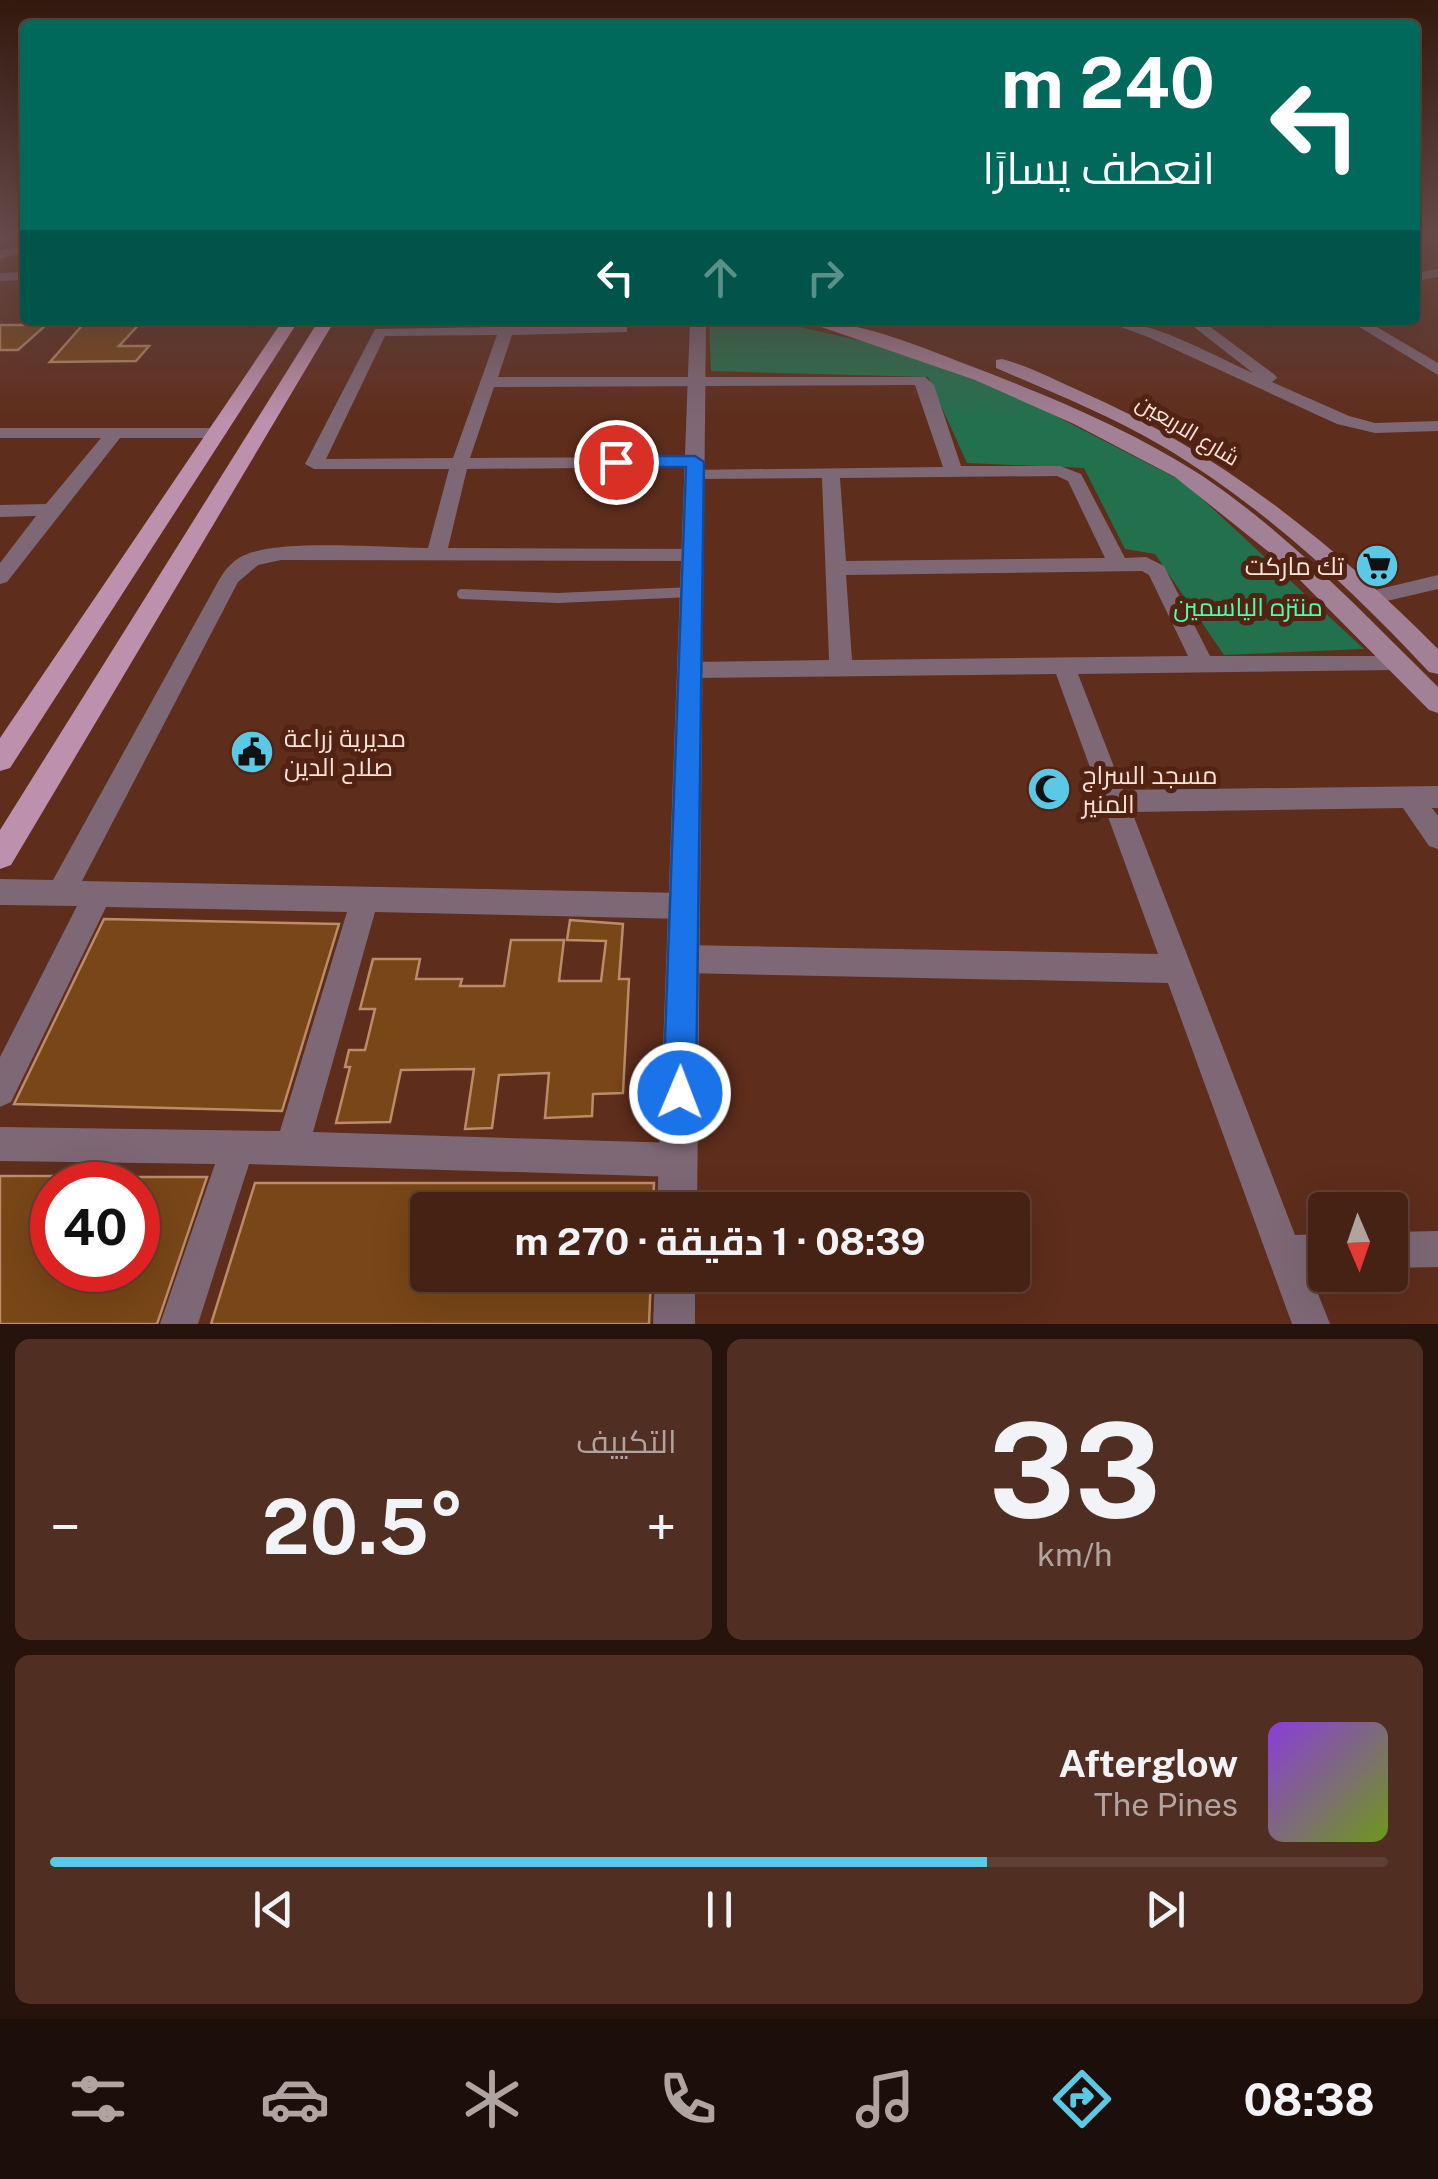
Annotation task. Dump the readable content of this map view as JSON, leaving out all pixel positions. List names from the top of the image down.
{
  "streets": {
    "main road": ["شارع الاربعين"]
  },
  "parks": ["منتزه الياسمين"],
  "places": {
    "supermarket": ["تك ماركت"],
    "public building": ["مديرية زراعة صلاح الدين"],
    "mosque": ["مسجد السراج المنير"]
  },
  "north": "bottom",
  "page": {
    "turn": ["240 m", "انعطف يسارًا"],
    "limit": "40",
    "trip": "08:39 · 1 دقيقة · 270 m",
    "tile": [
      ["33", "km/h"],
      "التكييف"
    ],
    "heat": ["−", "20.5°", "+"],
    "song": ["Afterglow", "The Pines"],
    "tabs": "08:38"
  }
}
